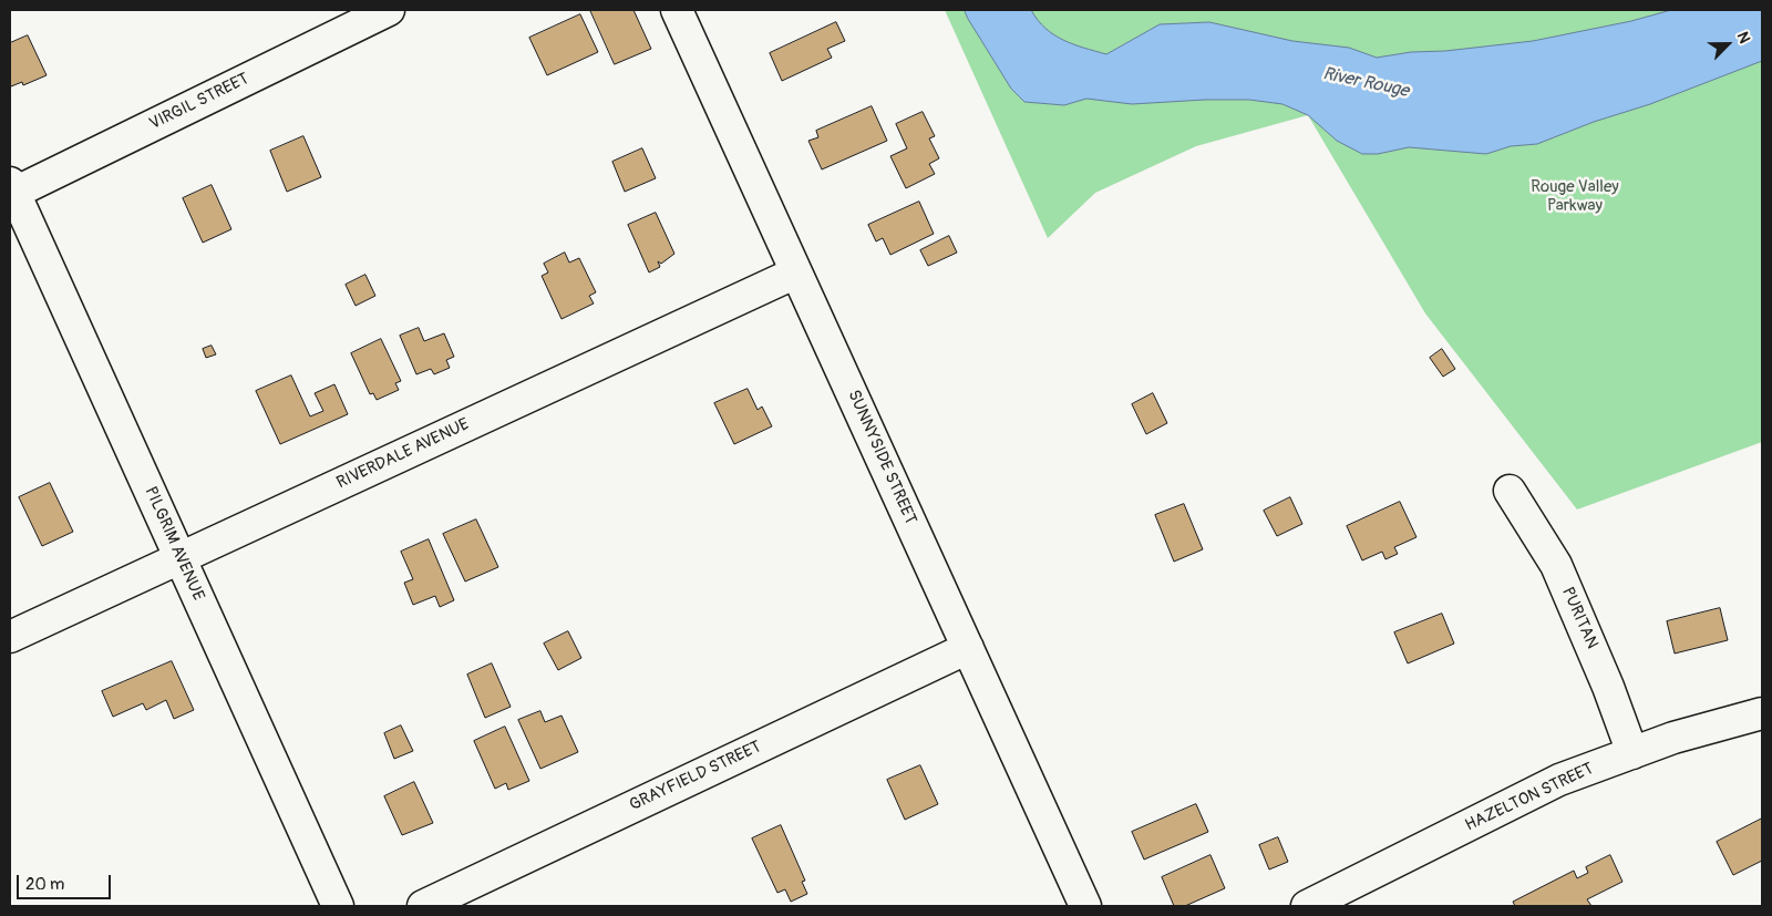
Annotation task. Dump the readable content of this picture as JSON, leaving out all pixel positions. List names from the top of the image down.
{
  "streets": {
    "street": [
      "VIRGIL STREET",
      "RIVERDALE AVENUE",
      "SUNNYSIDE STREET",
      "PILGRIM AVENUE",
      "PURITAN",
      "GRAYFIELD STREET",
      "HAZELTON STREET"
    ]
  },
  "crossings": [
    ["VIRGIL STREET", "PILGRIM AVENUE"],
    ["RIVERDALE AVENUE", "SUNNYSIDE STREET"],
    ["RIVERDALE AVENUE", "PILGRIM AVENUE"],
    ["SUNNYSIDE STREET", "GRAYFIELD STREET"],
    ["PURITAN", "HAZELTON STREET"]
  ],
  "water": ["River Rouge"],
  "parks": ["Rouge Valley Parkway"],
  "scale_bar": "20 m",
  "north": "top right"
}
